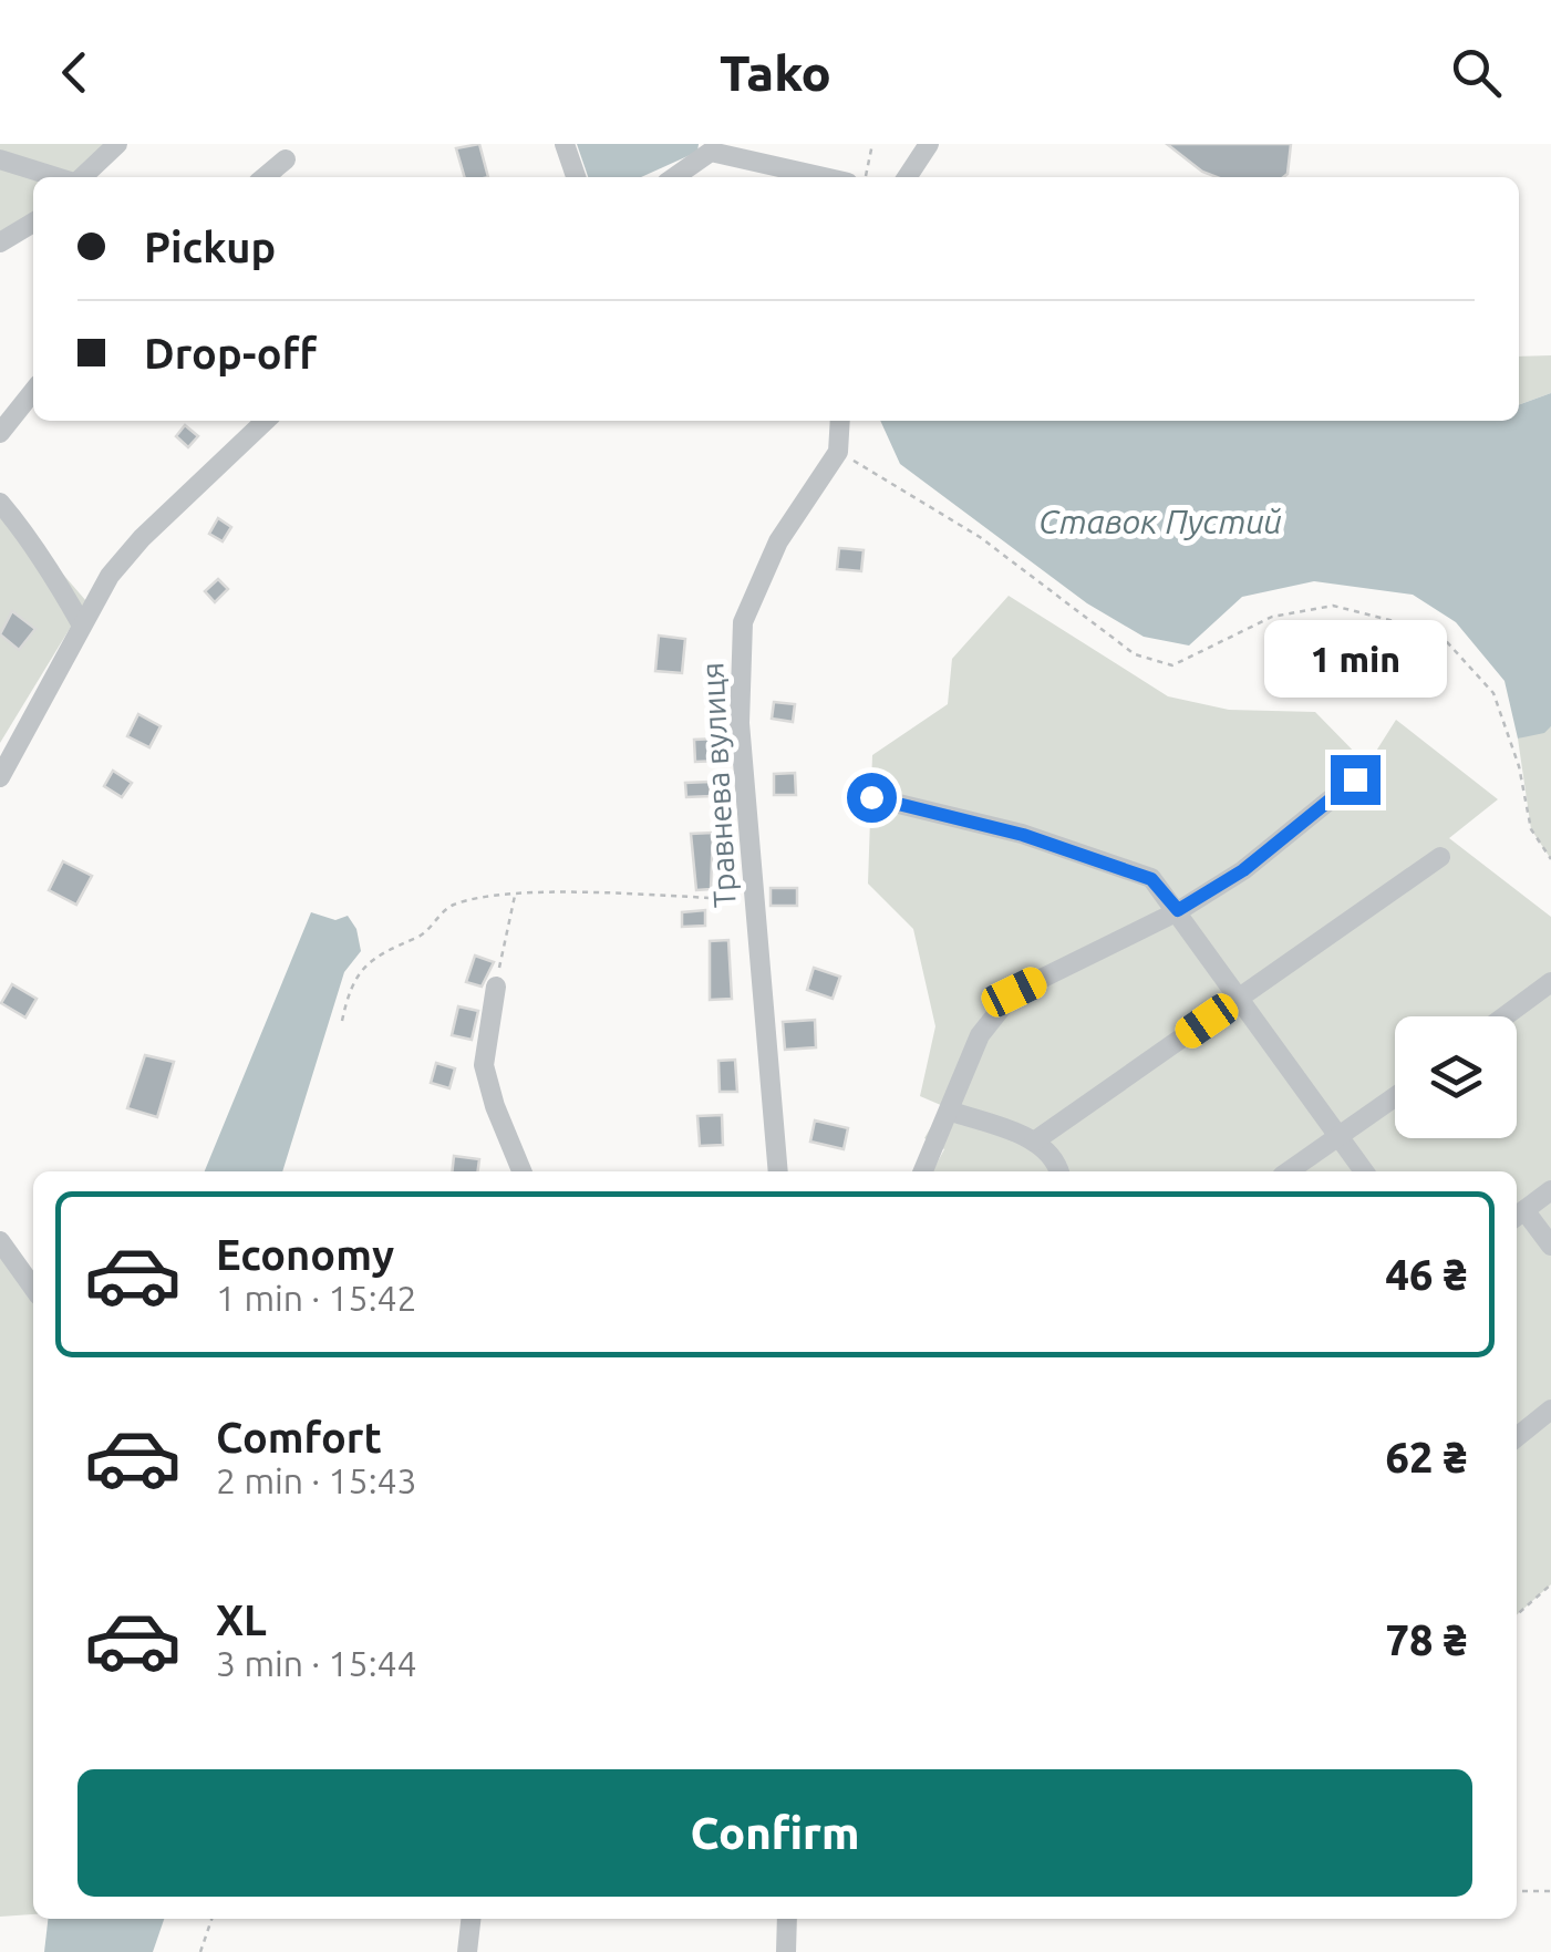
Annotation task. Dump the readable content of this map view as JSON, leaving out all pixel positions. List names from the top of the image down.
{
  "streets": {
    "street": ["Травнева вулиця"]
  },
  "water": ["Ставок Пустий"],
  "page": {
    "header": "Tako",
    "banner": ["Pickup", "Drop-off"],
    "bubble": "1 min",
    "list": [
      {
        "name": "Economy",
        "note": "1 min · 15:42",
        "value": "46 ₴"
      },
      {
        "name": "Comfort",
        "note": "2 min · 15:43",
        "value": "62 ₴"
      },
      {
        "name": "XL",
        "note": "3 min · 15:44",
        "value": "78 ₴"
      }
    ],
    "buttons": "Confirm"
  }
}
